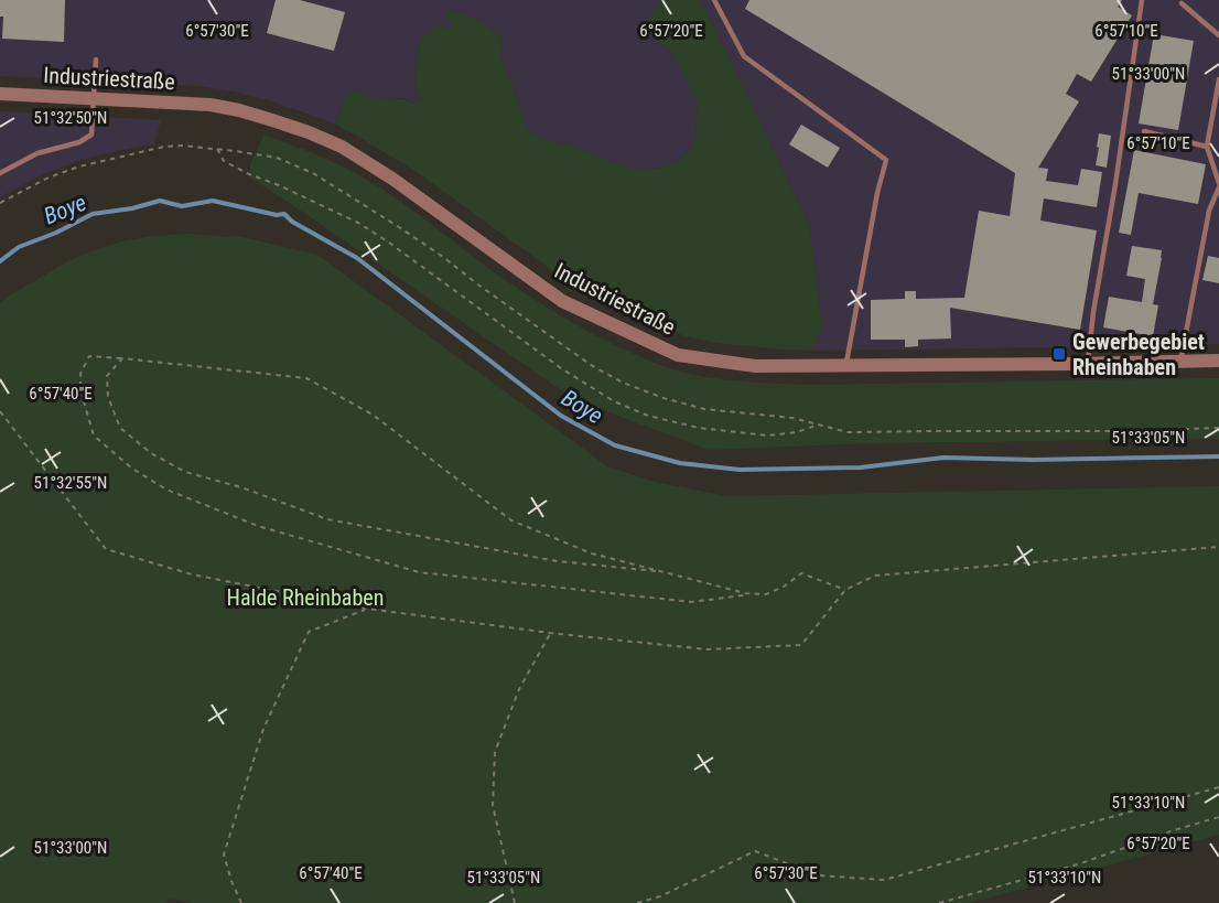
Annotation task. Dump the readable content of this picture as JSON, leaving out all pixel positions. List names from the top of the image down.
{
  "streets": {
    "street": ["Industriestraße"]
  },
  "water": ["Boye"],
  "parks": ["Halde Rheinbaben"],
  "places": {
    "transit": ["Gewerbegebiet Rheinbaben"]
  },
  "coordinates": [
    "6°57'30\"E",
    "6°57'20\"E",
    "6°57'10\"E",
    "51°33'00\"N",
    "51°32'50\"N",
    "6°57'40\"E",
    "51°33'05\"N",
    "51°32'55\"N",
    "51°33'10\"N"
  ]
}
